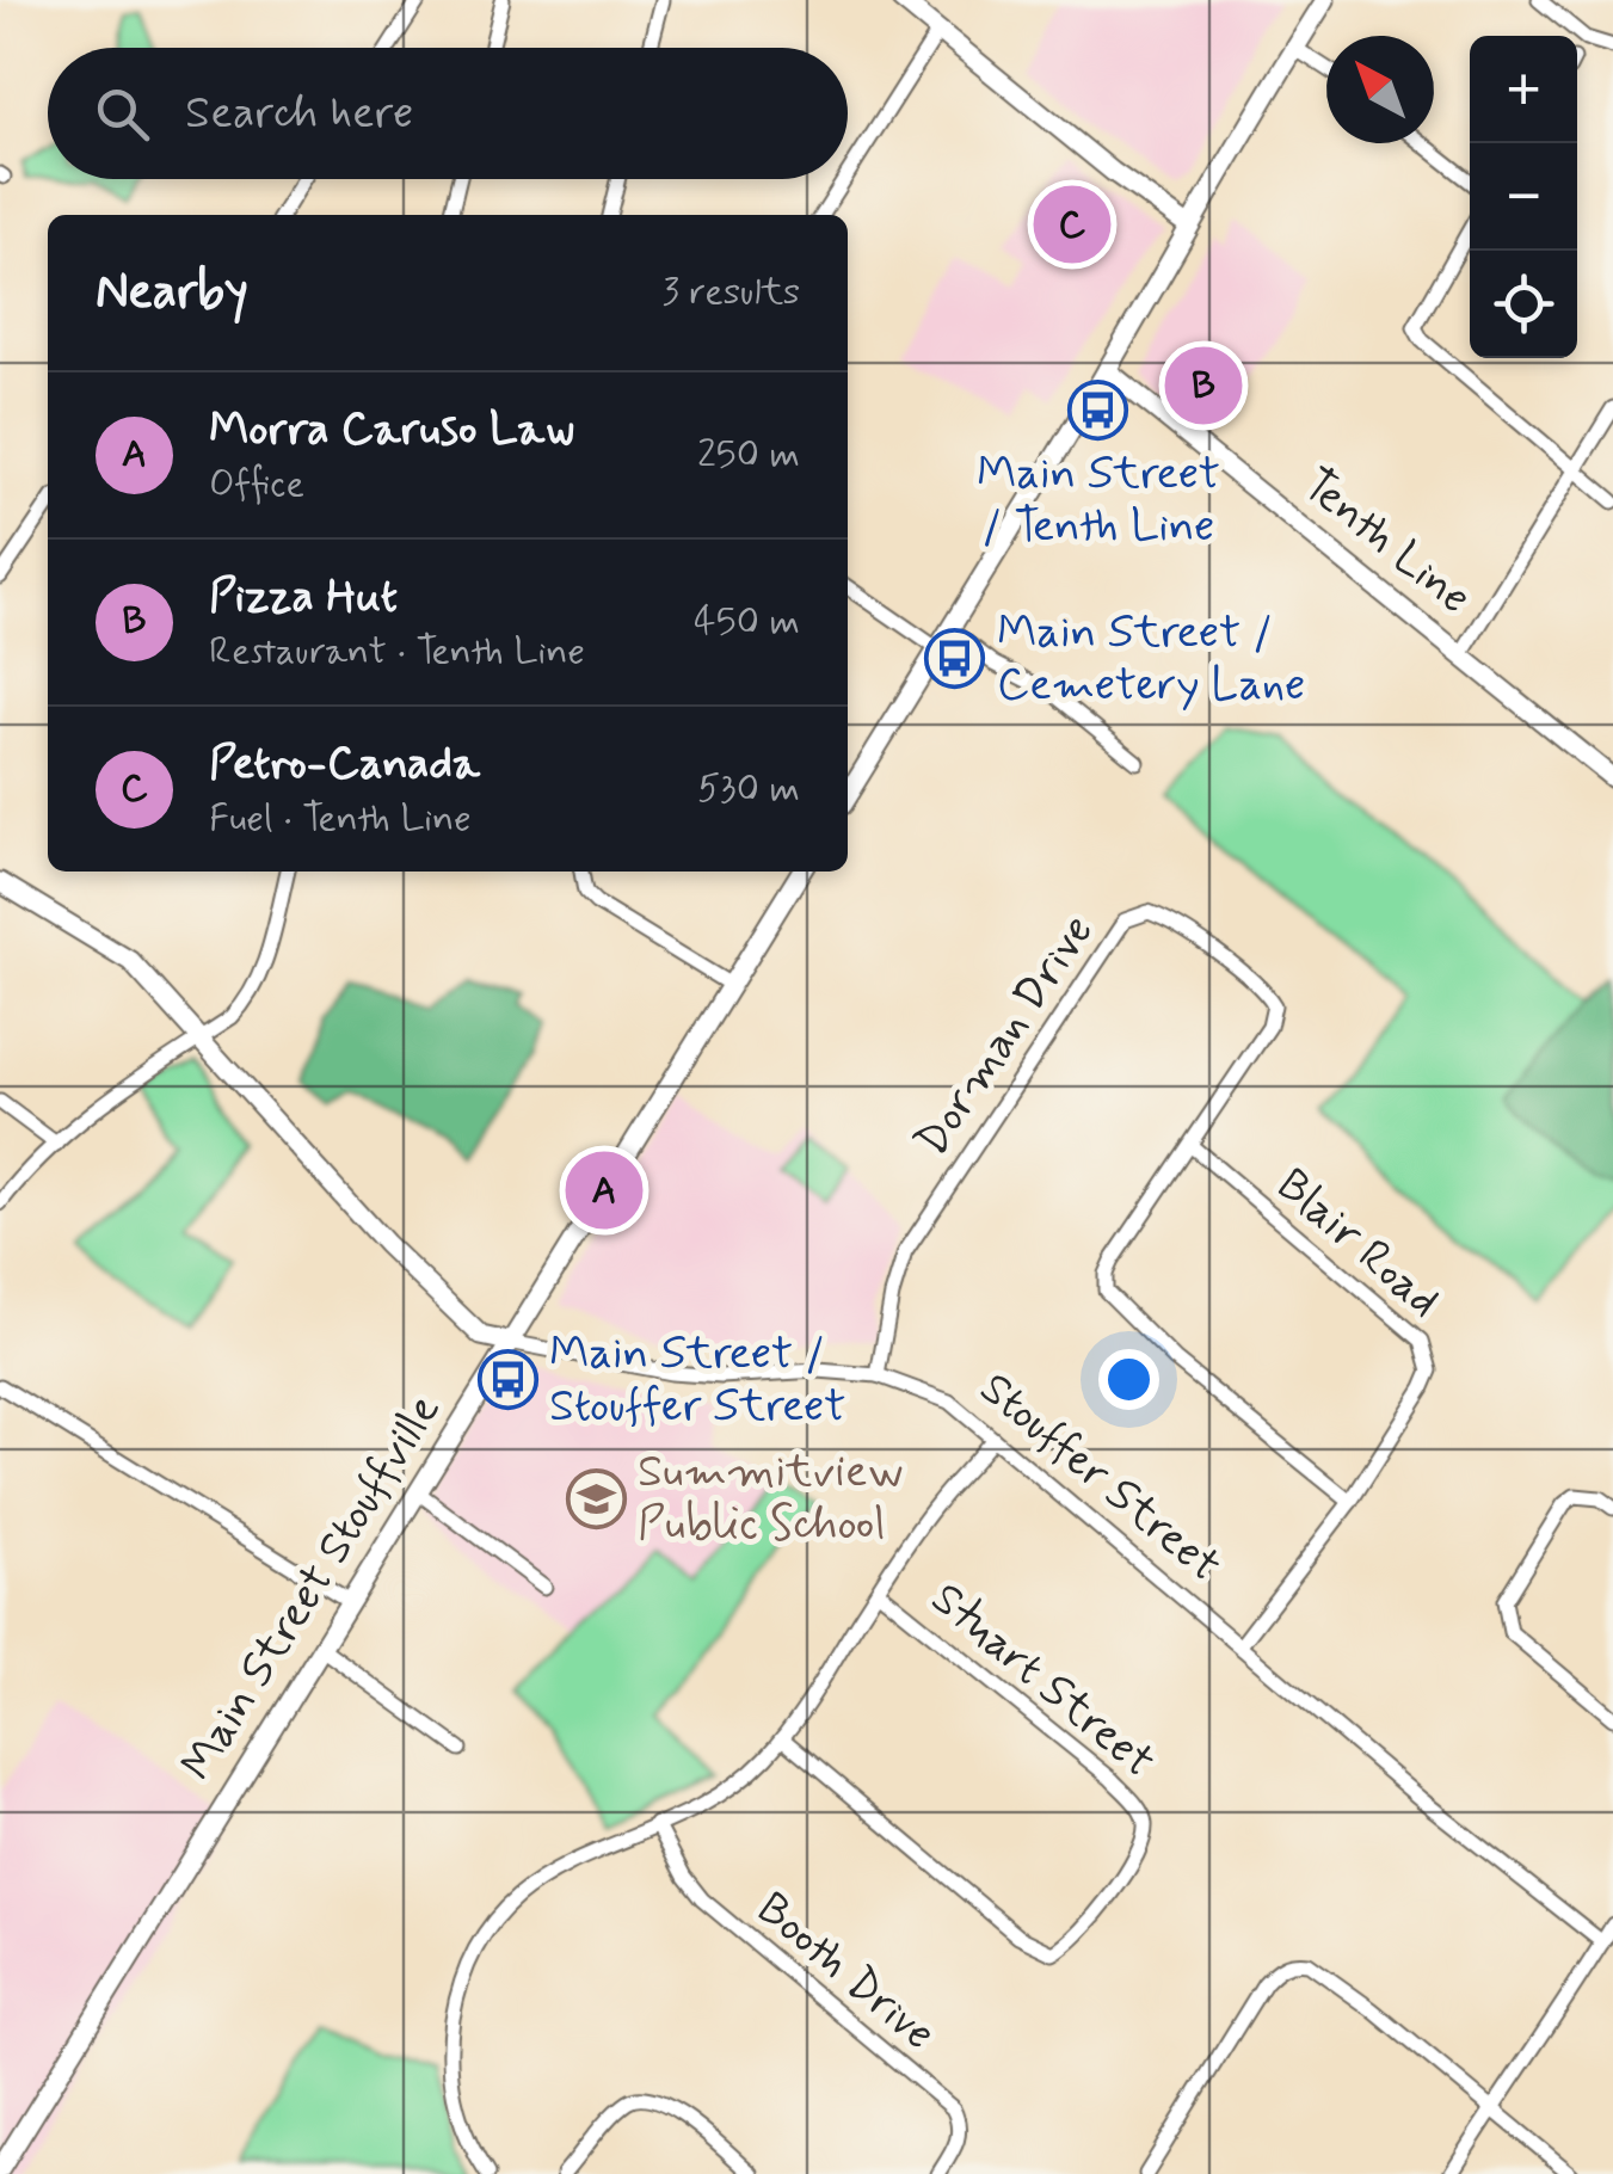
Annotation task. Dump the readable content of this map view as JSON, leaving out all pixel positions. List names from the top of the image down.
{
  "streets": {
    "main road": ["Tenth Line", "Stouffer Street", "Main Street Stouffville"],
    "street": [
      "Dorman Drive",
      "Blair Road",
      "Stuart Street",
      "Booth Drive"
    ]
  },
  "crossings": [
    ["Dorman Drive", "Blair Road"],
    ["Dorman Drive", "Stouffer Street"],
    ["Blair Road", "Stouffer Street"],
    ["Stouffer Street", "Main Street Stouffville"]
  ],
  "places": {
    "bus stop": ["Main Street / Tenth Line", "Main Street / Cemetery Lane", "Main Street / Stouffer Street"],
    "school or university": ["Summitview Public School"]
  },
  "north": "top left",
  "page": {
    "map_buttons": ["+", "−"],
    "search": "Search here",
    "pins": ["C", "B", "A"],
    "heading": ["Nearby", "3 results"],
    "list": [
      {
        "mark": "A",
        "name": "Morra Caruso Law",
        "note": "Office",
        "value": "250 m"
      },
      {
        "mark": "B",
        "name": "Pizza Hut",
        "note": "Restaurant · Tenth Line",
        "value": "450 m"
      },
      {
        "mark": "C",
        "name": "Petro-Canada",
        "note": "Fuel · Tenth Line",
        "value": "530 m"
      }
    ]
  }
}
